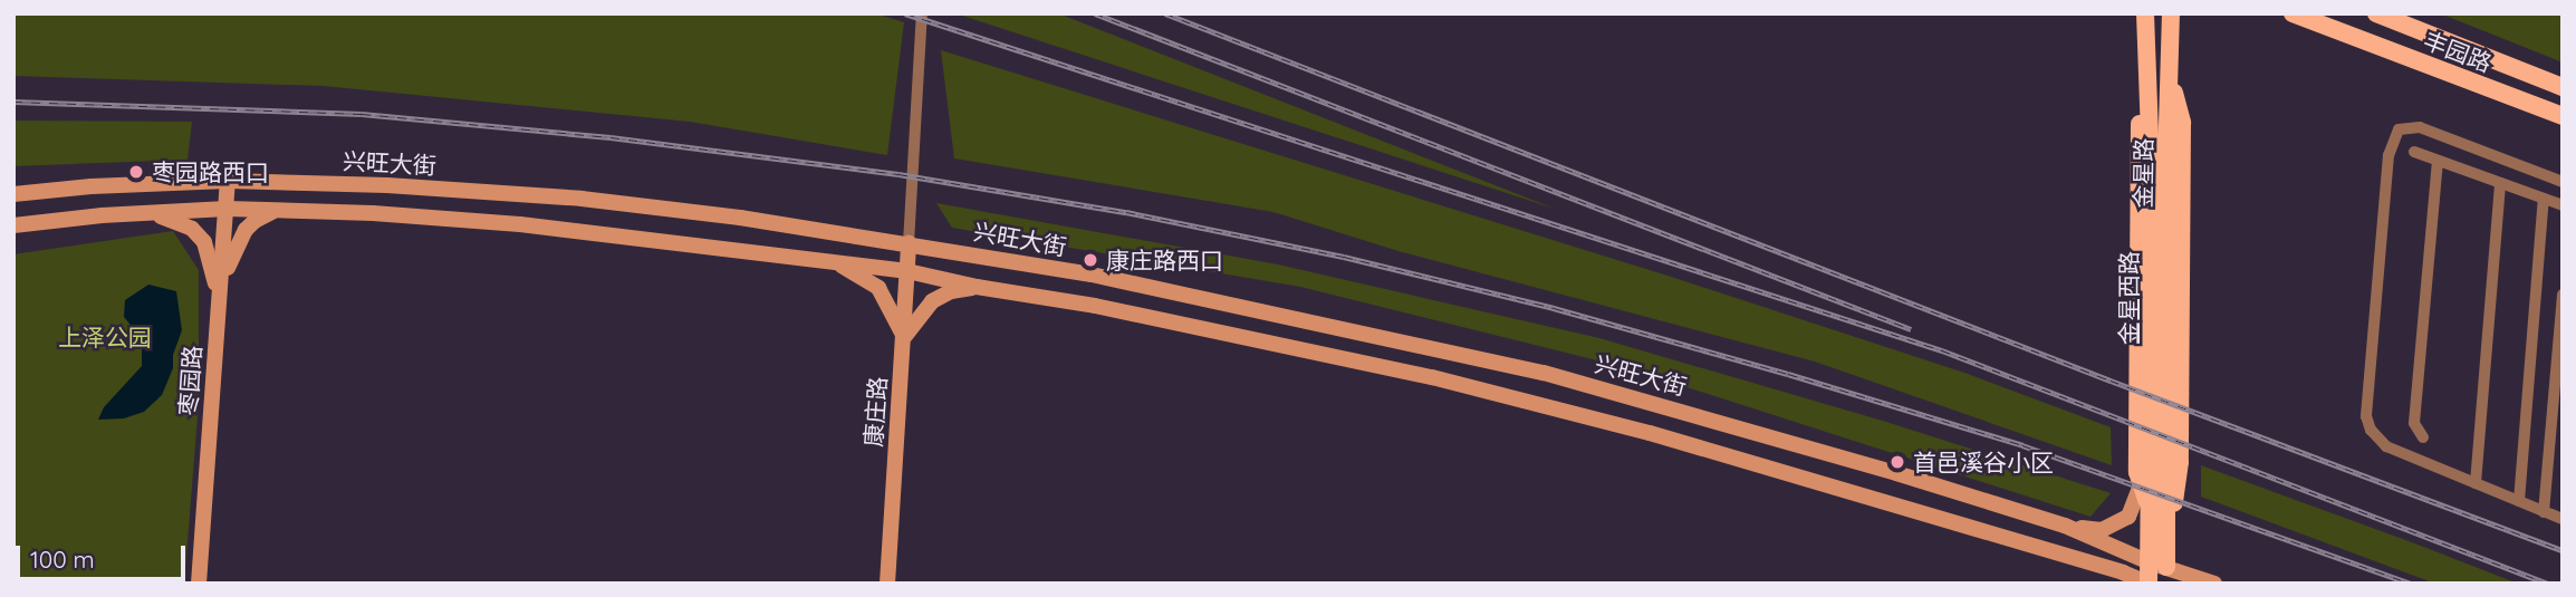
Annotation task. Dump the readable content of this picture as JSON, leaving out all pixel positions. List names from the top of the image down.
{
  "streets": {
    "main road": [
      "丰园路",
      "兴旺大街",
      "金星西路",
      "枣园路",
      "康庄路"
    ]
  },
  "crossings": [
    ["兴旺大街", "金星西路"],
    ["兴旺大街", "枣园路"],
    ["兴旺大街", "康庄路"]
  ],
  "parks": ["上泽公园"],
  "places": ["枣园路西口", "康庄路西口", "首邑溪谷小区"],
  "scale_bar": "100 m"
}
